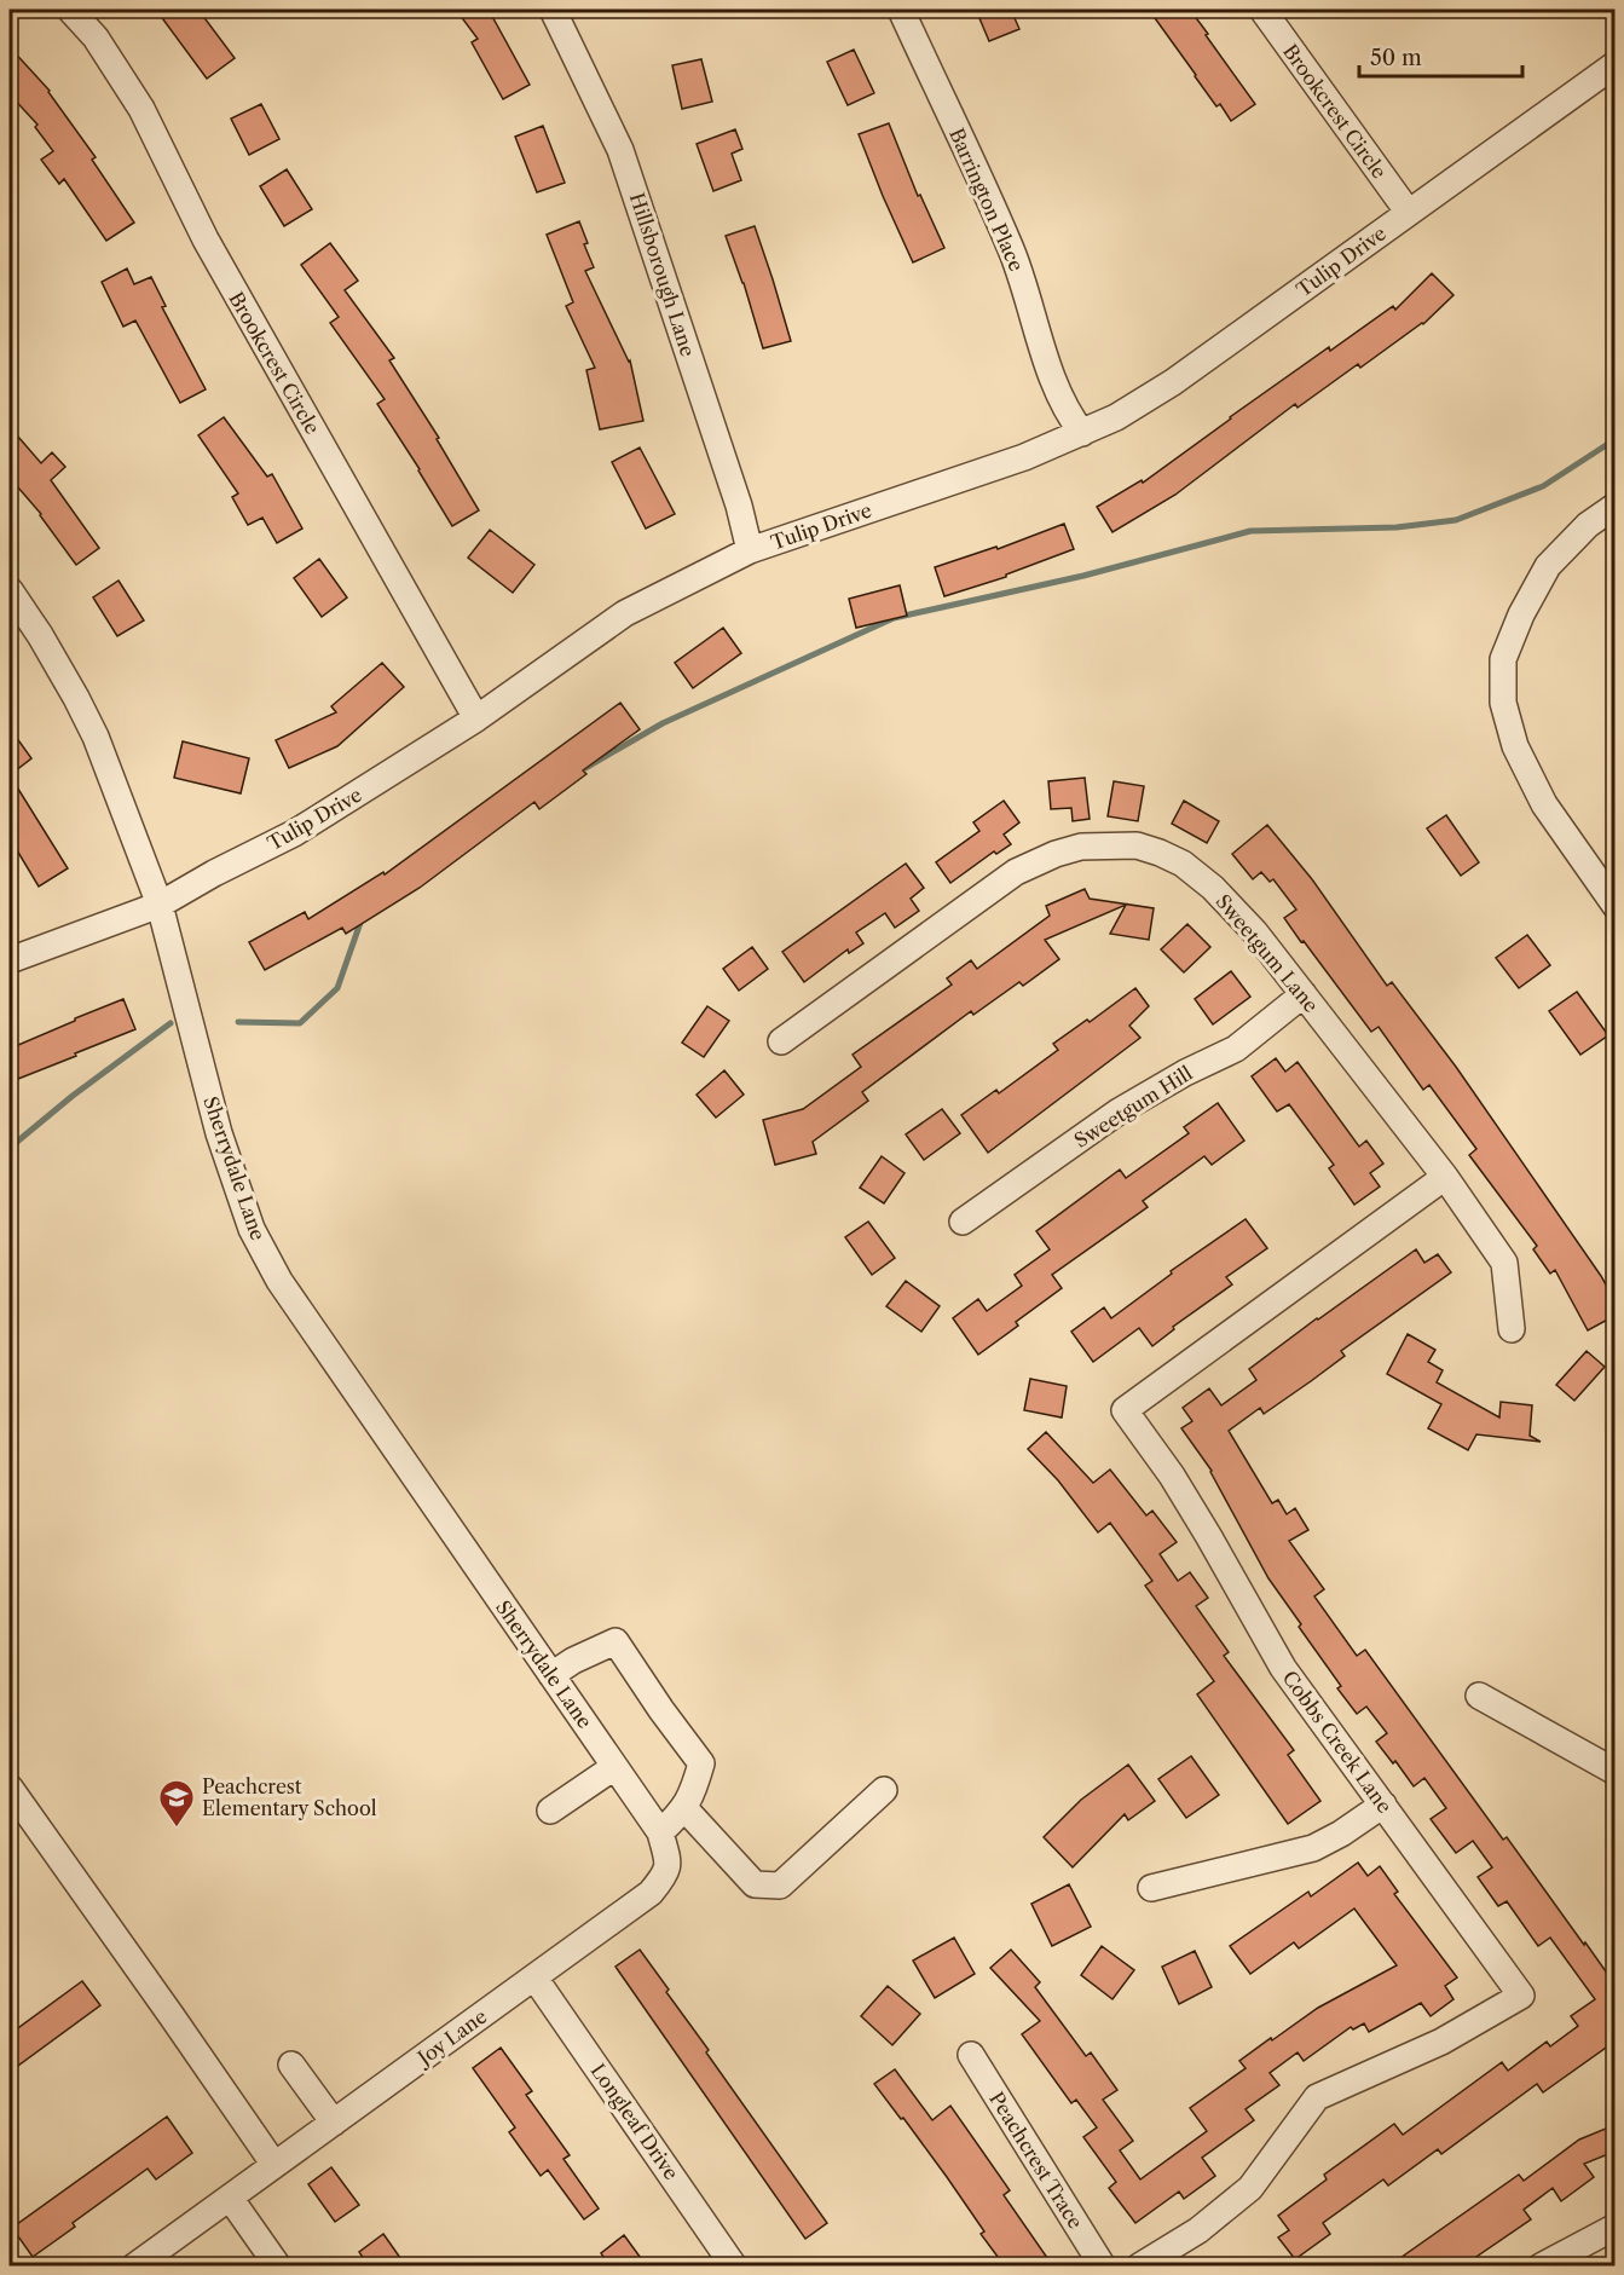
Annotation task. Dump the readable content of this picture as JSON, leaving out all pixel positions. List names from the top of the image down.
{
  "streets": {
    "street": [
      "Brookcrest Circle",
      "Barrington Place",
      "Tulip Drive",
      "Hillsborough Lane",
      "Sweetgum Lane",
      "Sweetgum Hill",
      "Sherrydale Lane",
      "Cobbs Creek Lane",
      "Joy Lane",
      "Longleaf Drive",
      "Peachcrest Trace"
    ]
  },
  "crossings": [
    ["Brookcrest Circle", "Tulip Drive"],
    ["Barrington Place", "Tulip Drive"],
    ["Tulip Drive", "Hillsborough Lane"],
    ["Tulip Drive", "Sherrydale Lane"],
    ["Sweetgum Lane", "Sweetgum Hill"],
    ["Sweetgum Lane", "Cobbs Creek Lane"],
    ["Sherrydale Lane", "Joy Lane"],
    ["Joy Lane", "Longleaf Drive"]
  ],
  "places": {
    "school or university": ["Peachcrest Elementary School"]
  },
  "scale_bar": "50 m"
}
